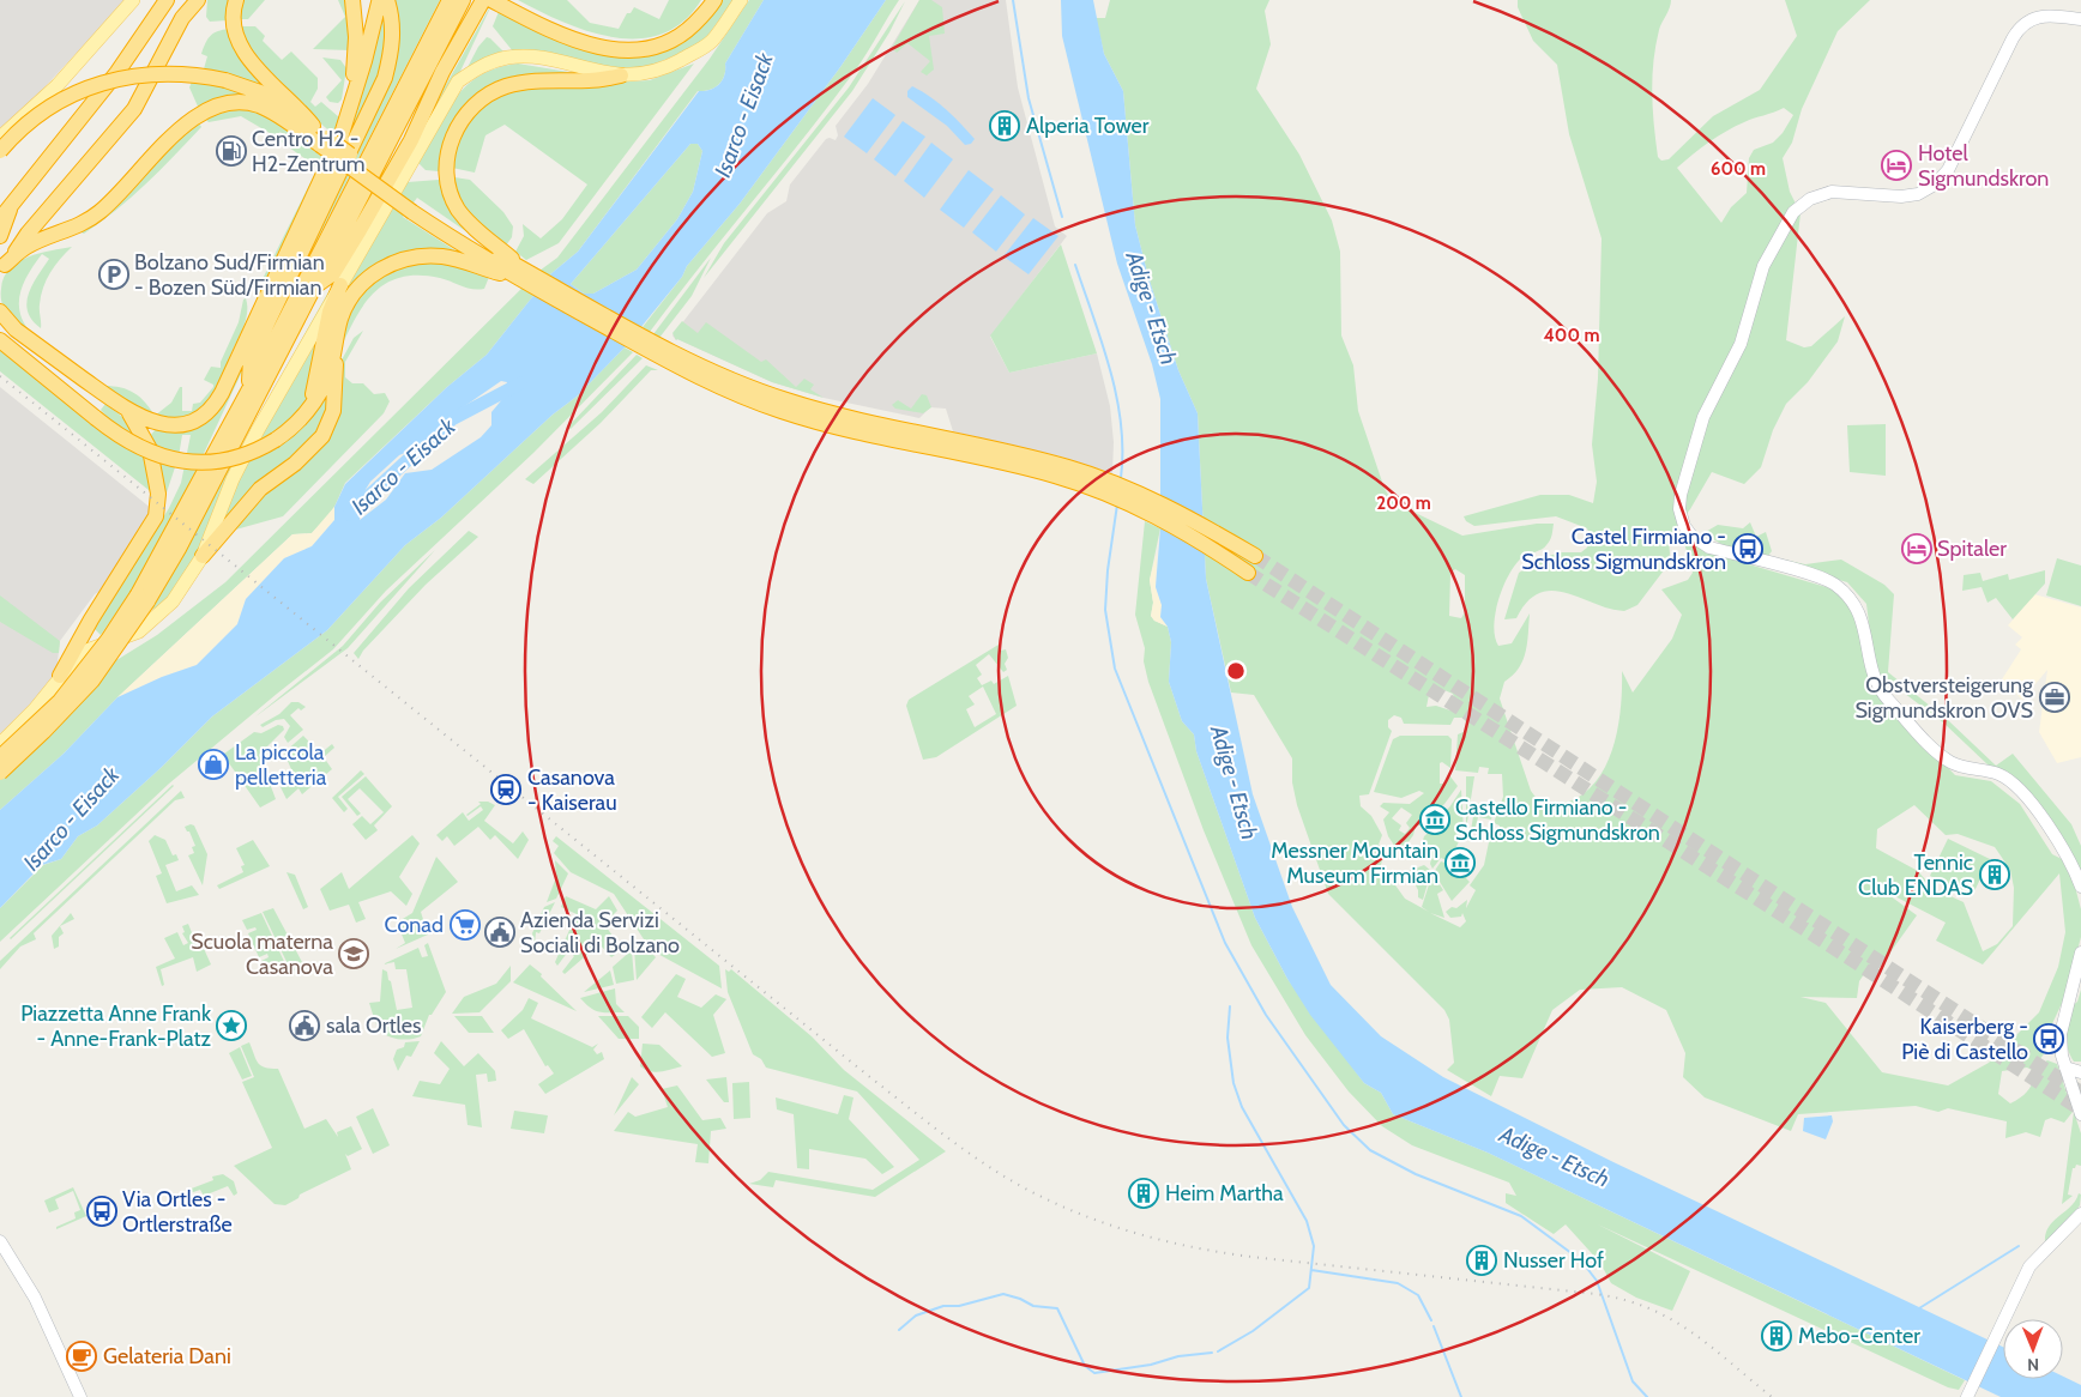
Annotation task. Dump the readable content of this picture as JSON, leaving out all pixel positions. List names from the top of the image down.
{
  "water": ["Isarco - Eisack", "Adige - Etsch"],
  "places": {
    "building": [
      "Alperia Tower",
      "Tennic Club ENDAS",
      "Heim Martha",
      "Nusser Hof",
      "Mebo-Center"
    ],
    "fuel station": ["Centro H2 - H2-Zentrum"],
    "hotel": ["Hotel Sigmundskron", "Spitaler"],
    "parking": ["Bolzano Sud/Firmian - Bozen Süd/Firmian"],
    "bus stop": ["Castel Firmiano - Schloss Sigmundskron", "Kaiserberg - Piè di Castello", "Via Ortles - Ortlerstraße"],
    "office": ["Obstversteigerung Sigmundskron OVS"],
    "shop": ["La piccola pelletteria"],
    "station": ["Casanova - Kaiserau"],
    "museum": ["Castello Firmiano - Schloss Sigmundskron", "Messner Mountain Museum Firmian"],
    "supermarket": ["Conad"],
    "public building": ["Azienda Servizi Sociali di Bolzano", "sala Ortles"],
    "school or university": ["Scuola materna Casanova"],
    "place": ["Piazzetta Anne Frank - Anne-Frank-Platz"],
    "cafe": ["Gelateria Dani"]
  },
  "north": "bottom",
  "rings": ["600 m", "400 m", "200 m"]
}
